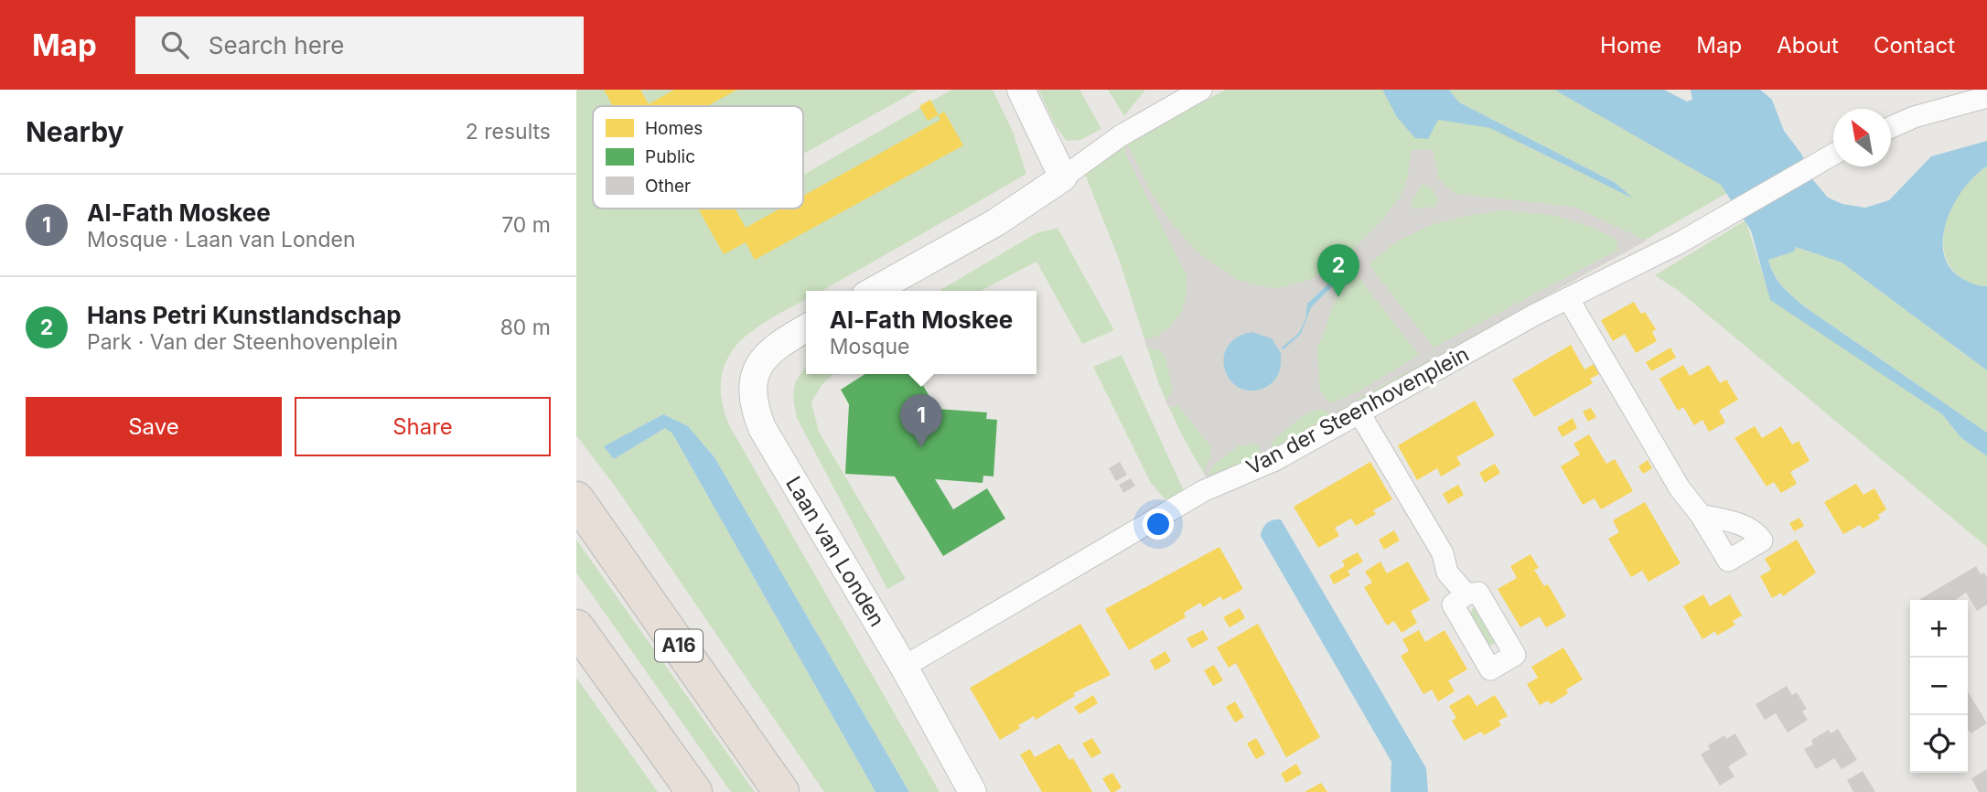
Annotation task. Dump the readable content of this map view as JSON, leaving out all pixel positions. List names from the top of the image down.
{
  "streets": {
    "highway": ["A16"],
    "street": ["Van der Steenhovenplein", "Laan van Londen"]
  },
  "crossings": [
    ["Van der Steenhovenplein", "Laan van Londen"]
  ],
  "legend": ["Homes", "Public", "Other"],
  "north": "top left",
  "page": {
    "header": "Map",
    "search": "Search here",
    "nav": [
      "Home",
      "Map",
      "About",
      "Contact"
    ],
    "heading": ["Nearby", "2 results"],
    "list": [
      {
        "mark": "1",
        "name": "Al-Fath Moskee",
        "note": "Mosque · Laan van Londen",
        "value": "70 m"
      },
      {
        "mark": "2",
        "name": "Hans Petri Kunstlandschap",
        "note": "Park · Van der Steenhovenplein",
        "value": "80 m"
      }
    ],
    "pins": ["2", "1"],
    "popup": ["Al-Fath Moskee", "Mosque"],
    "buttons": ["Save", "Share"],
    "map_buttons": ["+", "−"]
  }
}
